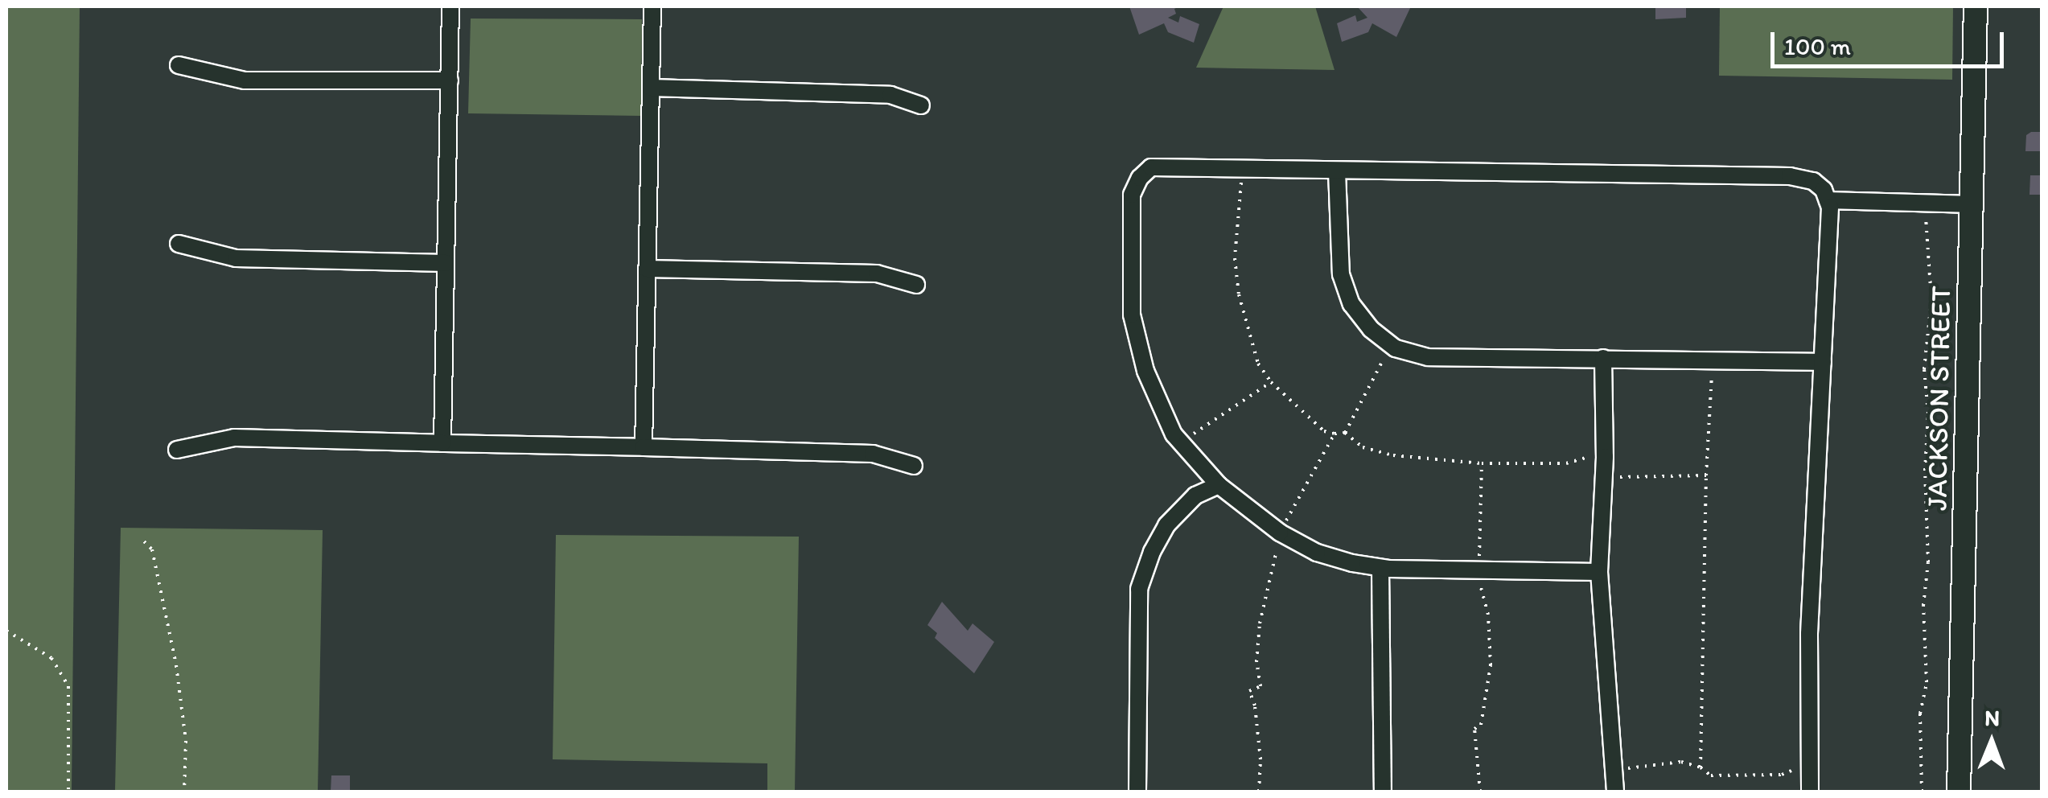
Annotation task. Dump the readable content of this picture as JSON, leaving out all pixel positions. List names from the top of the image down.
{
  "streets": {
    "main road": ["JACKSON STREET"]
  },
  "scale_bar": "100 m",
  "north": "top"
}
